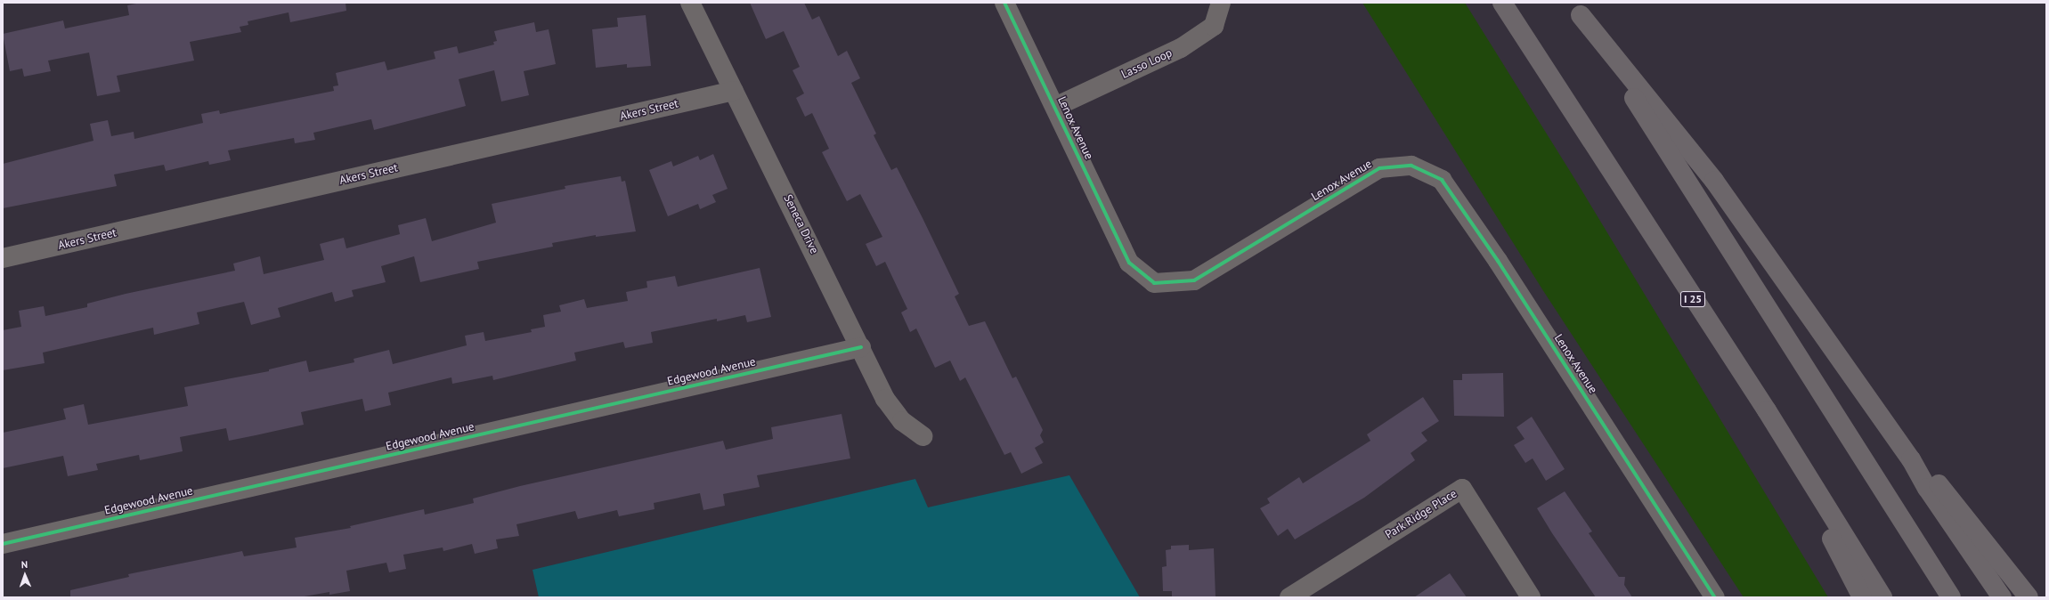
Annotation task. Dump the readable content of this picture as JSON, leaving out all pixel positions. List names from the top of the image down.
{
  "streets": {
    "highway": ["I 25"],
    "street": [
      "Lasso Loop",
      "Akers Street",
      "Lenox Avenue",
      "Seneca Drive",
      "Edgewood Avenue",
      "Park Ridge Place"
    ]
  },
  "crossings": [
    ["Lasso Loop", "Lenox Avenue"],
    ["Akers Street", "Seneca Drive"],
    ["Seneca Drive", "Edgewood Avenue"]
  ],
  "north": "top"
}
